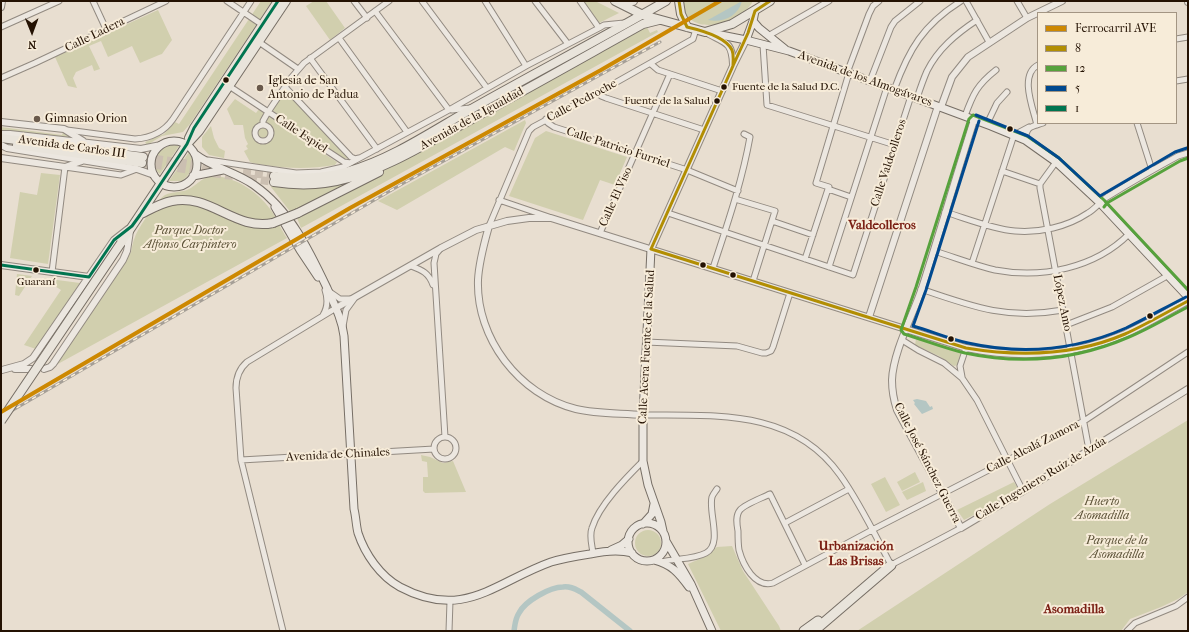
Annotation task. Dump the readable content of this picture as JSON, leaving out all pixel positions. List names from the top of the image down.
{
  "streets": {
    "main road": [
      "Avenida de los Almogávares",
      "Avenida de la Igualdad",
      "Avenida de Carlos III",
      "Calle Acera Fuente de la Salud"
    ],
    "street": [
      "Calle Ladera",
      "Calle Pedroche",
      "Calle Espiel",
      "Calle Patricio Furriel",
      "Calle Valdeolleros",
      "Calle El Viso",
      "López Amo",
      "Calle Alcalá Zamora",
      "Avenida de Chinales",
      "Calle José Sánchez Guerra",
      "Calle Ingeniero Ruiz de Azúa"
    ]
  },
  "crossings": [
    ["Avenida de los Almogávares", "Calle Valdeolleros"],
    ["Avenida de los Almogávares", "Calle Acera Fuente de la Salud"],
    ["Avenida de los Almogávares", "Calle José Sánchez Guerra"],
    ["Calle Pedroche", "Calle Patricio Furriel"],
    ["Avenida de la Igualdad", "Calle Espiel"],
    ["Calle Patricio Furriel", "Calle El Viso"],
    ["Calle Patricio Furriel", "Calle Acera Fuente de la Salud"],
    ["López Amo", "Calle Alcalá Zamora"],
    ["López Amo", "Calle Ingeniero Ruiz de Azúa"],
    ["Calle Alcalá Zamora", "Calle José Sánchez Guerra"],
    ["Calle José Sánchez Guerra", "Calle Ingeniero Ruiz de Azúa"]
  ],
  "districts": ["Valdeolleros", "Urbanización Las Brisas", "Asomadilla"],
  "parks": ["Parque Doctor Alfonso Carpintero", "Huerto Asomadilla", "Parque de la Asomadilla"],
  "places": [
    "Fuente de la Salud D.C.",
    "Iglesia de San Antonio de Padua",
    "Fuente de la Salud",
    "Gimnasio Orion",
    "Guaraní"
  ],
  "lines": [
    "rail line AVE",
    "transit line 8",
    "transit line 1",
    "transit line 12",
    "transit line 5"
  ],
  "legend": [
    "Ferrocarril AVE",
    "8",
    "12",
    "5",
    "1"
  ],
  "north": "bottom"
}
